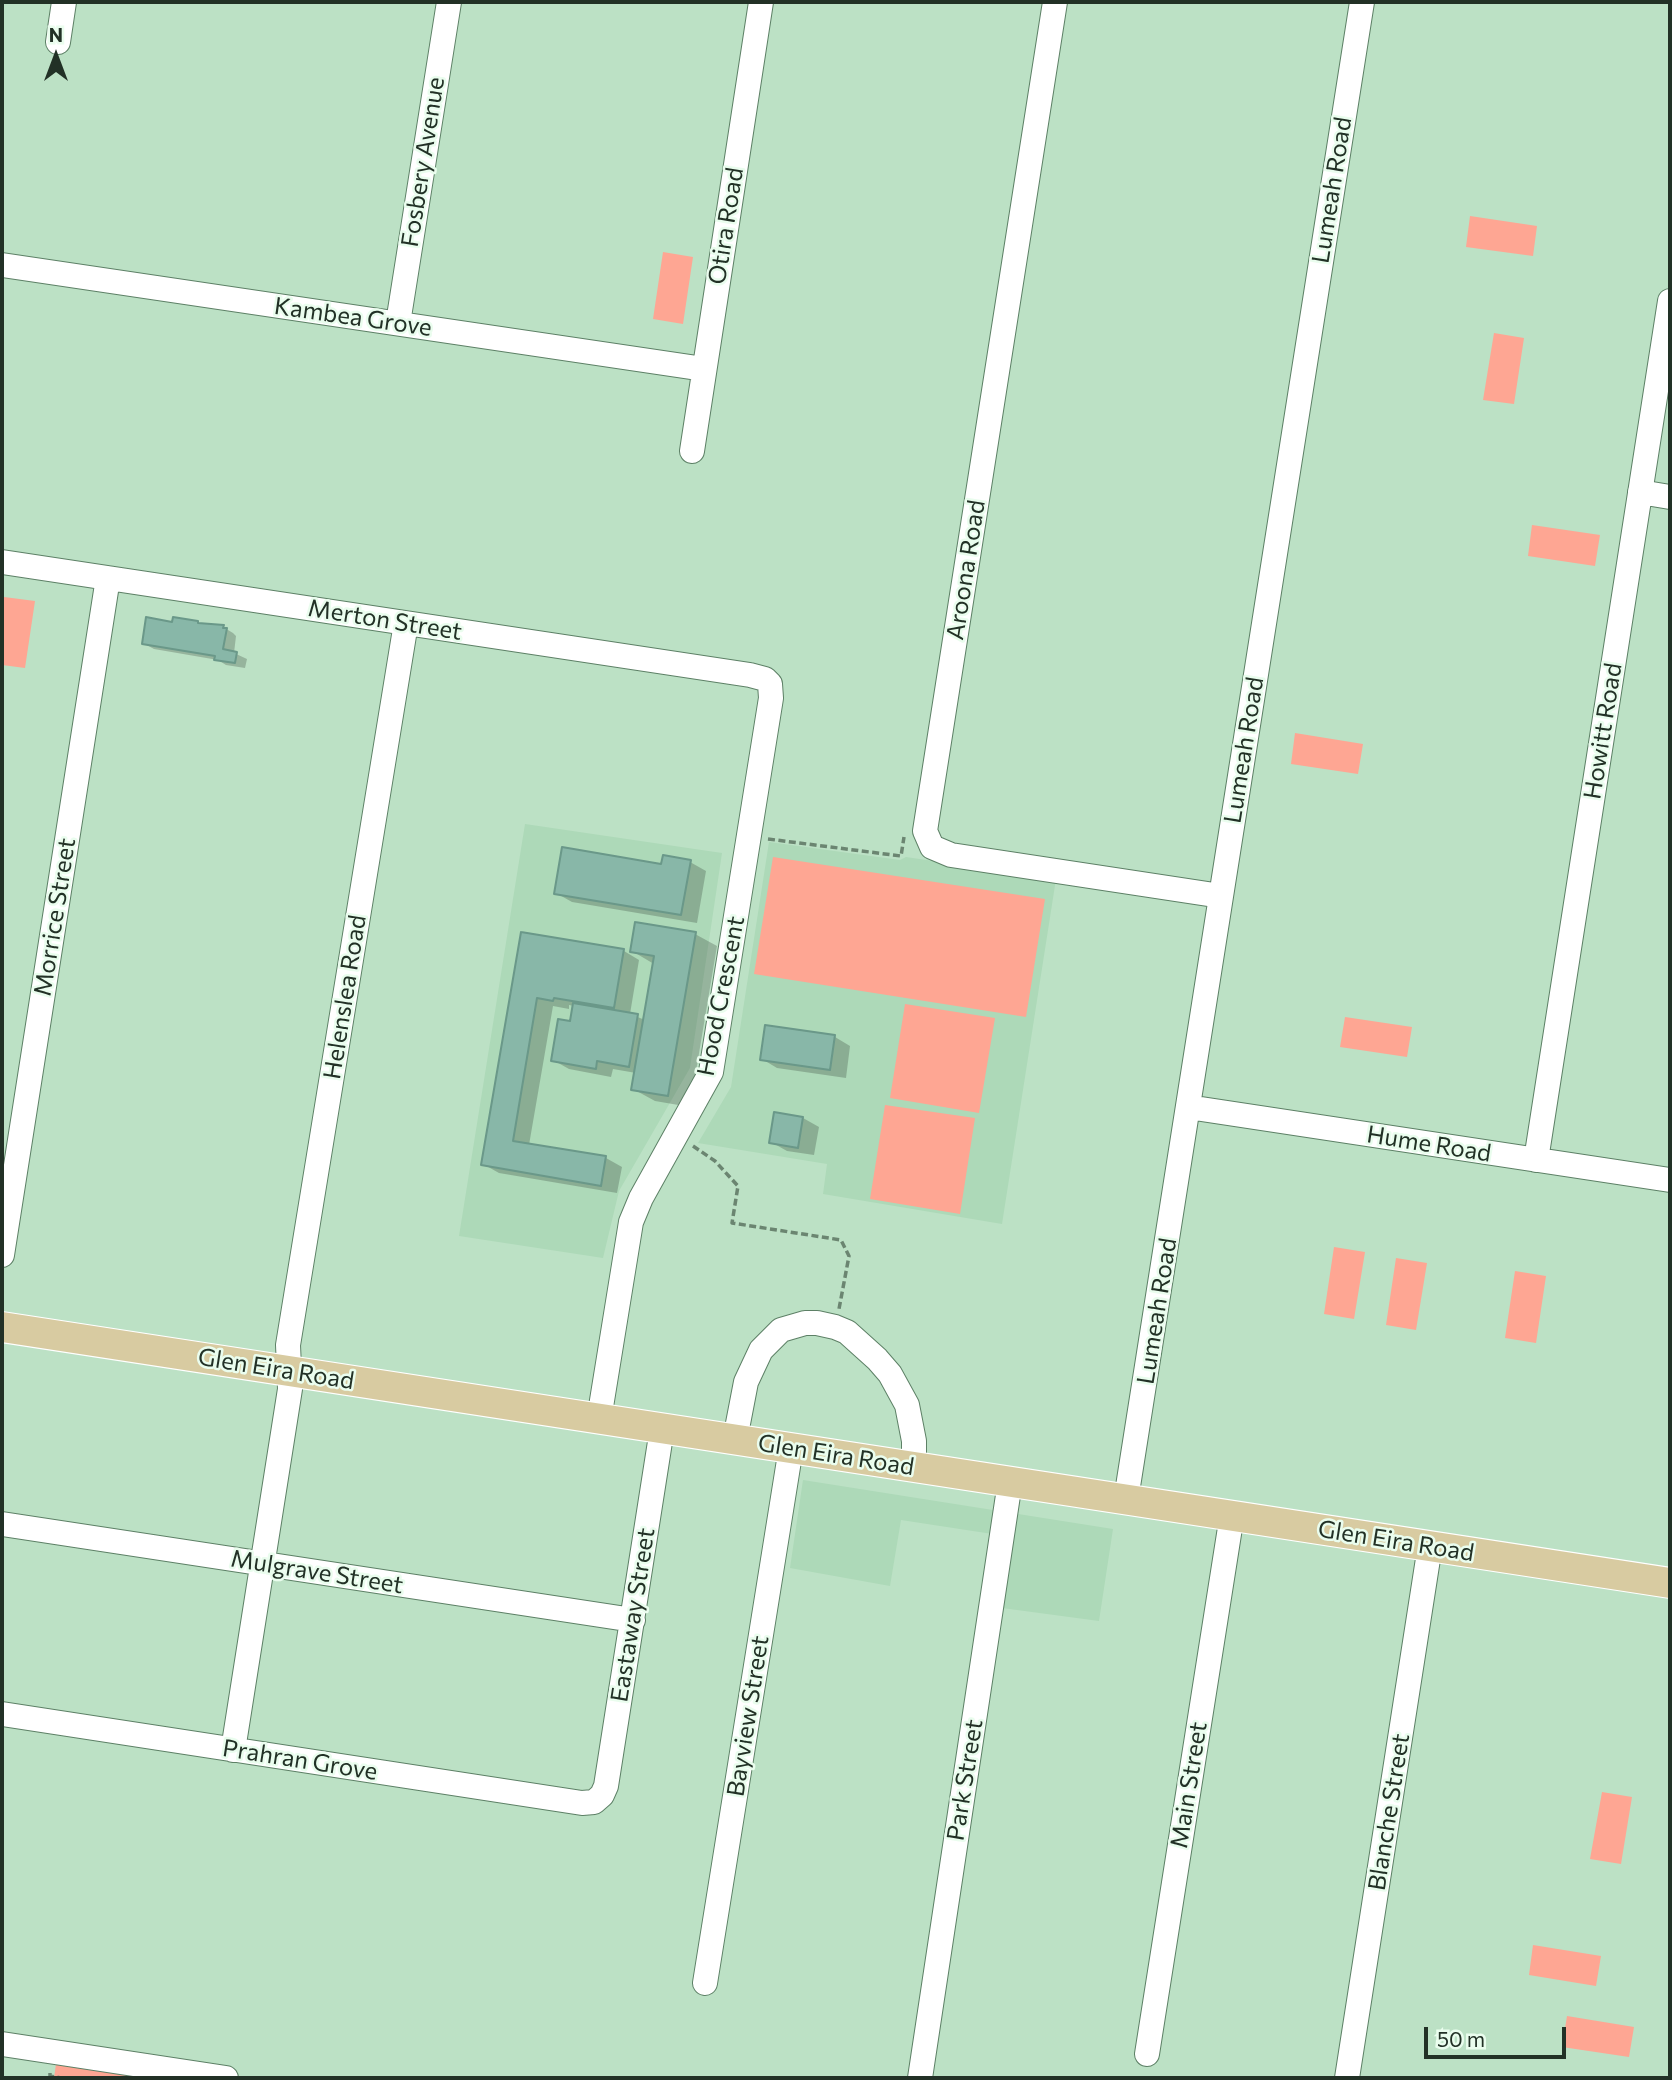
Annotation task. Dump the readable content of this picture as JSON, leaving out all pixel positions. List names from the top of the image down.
{
  "streets": {
    "main road": ["Glen Eira Road"],
    "street": [
      "Fosbery Avenue",
      "Lumeah Road",
      "Otira Road",
      "Kambea Grove",
      "Aroona Road",
      "Merton Street",
      "Howitt Road",
      "Morrice Street",
      "Hood Crescent",
      "Helenslea Road",
      "Hume Road",
      "Mulgrave Street",
      "Eastaway Street",
      "Bayview Street",
      "Prahran Grove",
      "Park Street",
      "Main Street",
      "Blanche Street"
    ]
  },
  "crossings": [
    ["Fosbery Avenue", "Kambea Grove"],
    ["Lumeah Road", "Aroona Road"],
    ["Lumeah Road", "Hume Road"],
    ["Lumeah Road", "Glen Eira Road"],
    ["Otira Road", "Kambea Grove"],
    ["Merton Street", "Morrice Street"],
    ["Merton Street", "Hood Crescent"],
    ["Merton Street", "Helenslea Road"],
    ["Howitt Road", "Hume Road"],
    ["Hood Crescent", "Glen Eira Road"],
    ["Helenslea Road", "Glen Eira Road"],
    ["Helenslea Road", "Mulgrave Street"],
    ["Helenslea Road", "Prahran Grove"],
    ["Glen Eira Road", "Eastaway Street"],
    ["Glen Eira Road", "Bayview Street"],
    ["Glen Eira Road", "Park Street"],
    ["Glen Eira Road", "Main Street"],
    ["Glen Eira Road", "Blanche Street"],
    ["Mulgrave Street", "Eastaway Street"],
    ["Eastaway Street", "Prahran Grove"]
  ],
  "scale_bar": "50 m",
  "north": "top"
}
